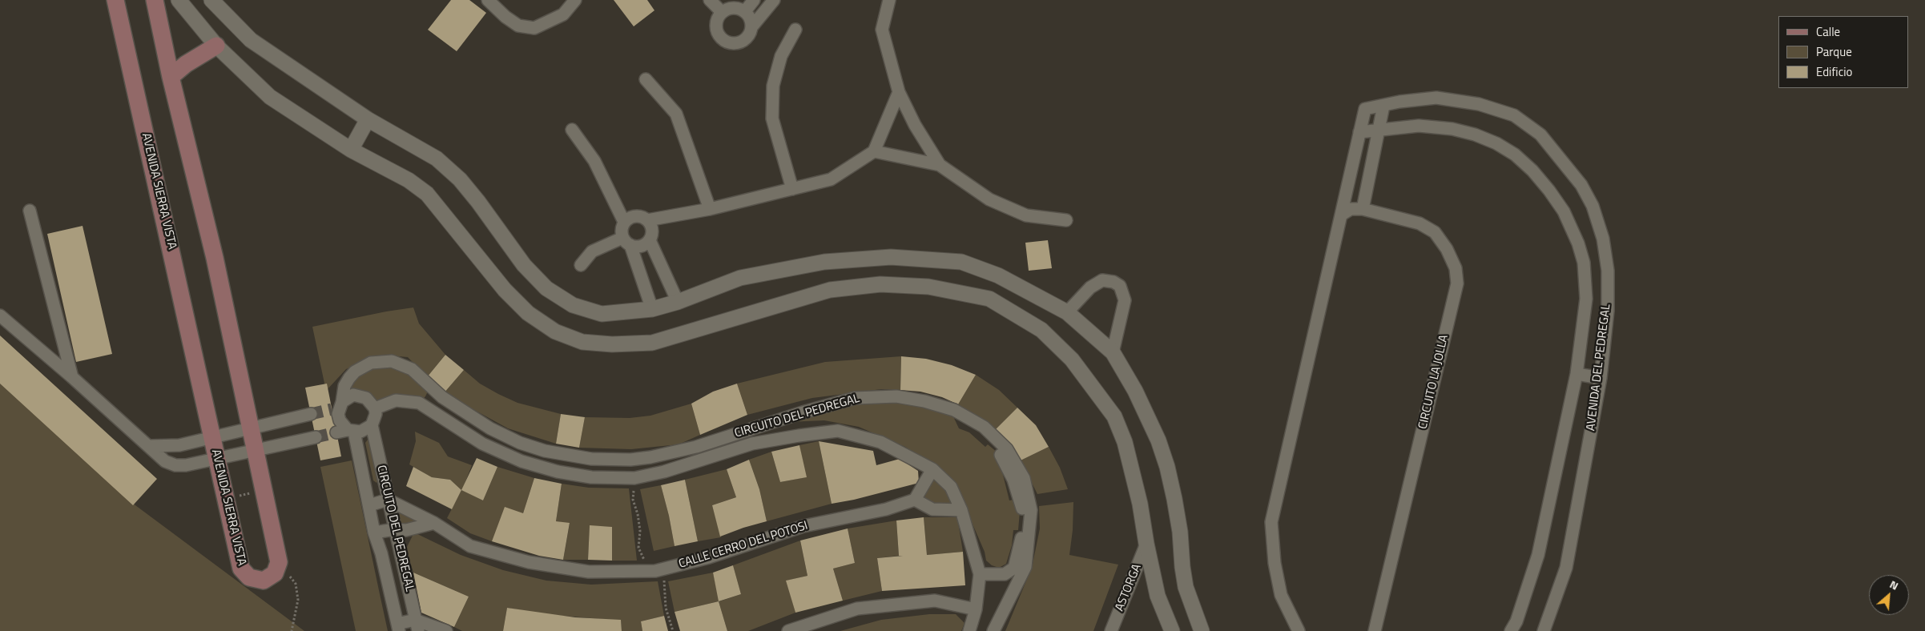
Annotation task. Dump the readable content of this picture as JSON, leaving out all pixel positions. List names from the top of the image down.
{
  "streets": {
    "main road": ["AVENIDA SIERRA VISTA"],
    "street": [
      "AVENIDA DEL PEDREGAL",
      "CIRCUITO LA JOLLA",
      "CIRCUITO DEL PEDREGAL",
      "CALLE CERRO DEL POTOSI",
      "ASTORGA"
    ]
  },
  "crossings": [
    ["CIRCUITO DEL PEDREGAL", "CALLE CERRO DEL POTOSI"]
  ],
  "legend": ["Calle", "Parque", "Edificio"],
  "north": "top right"
}
